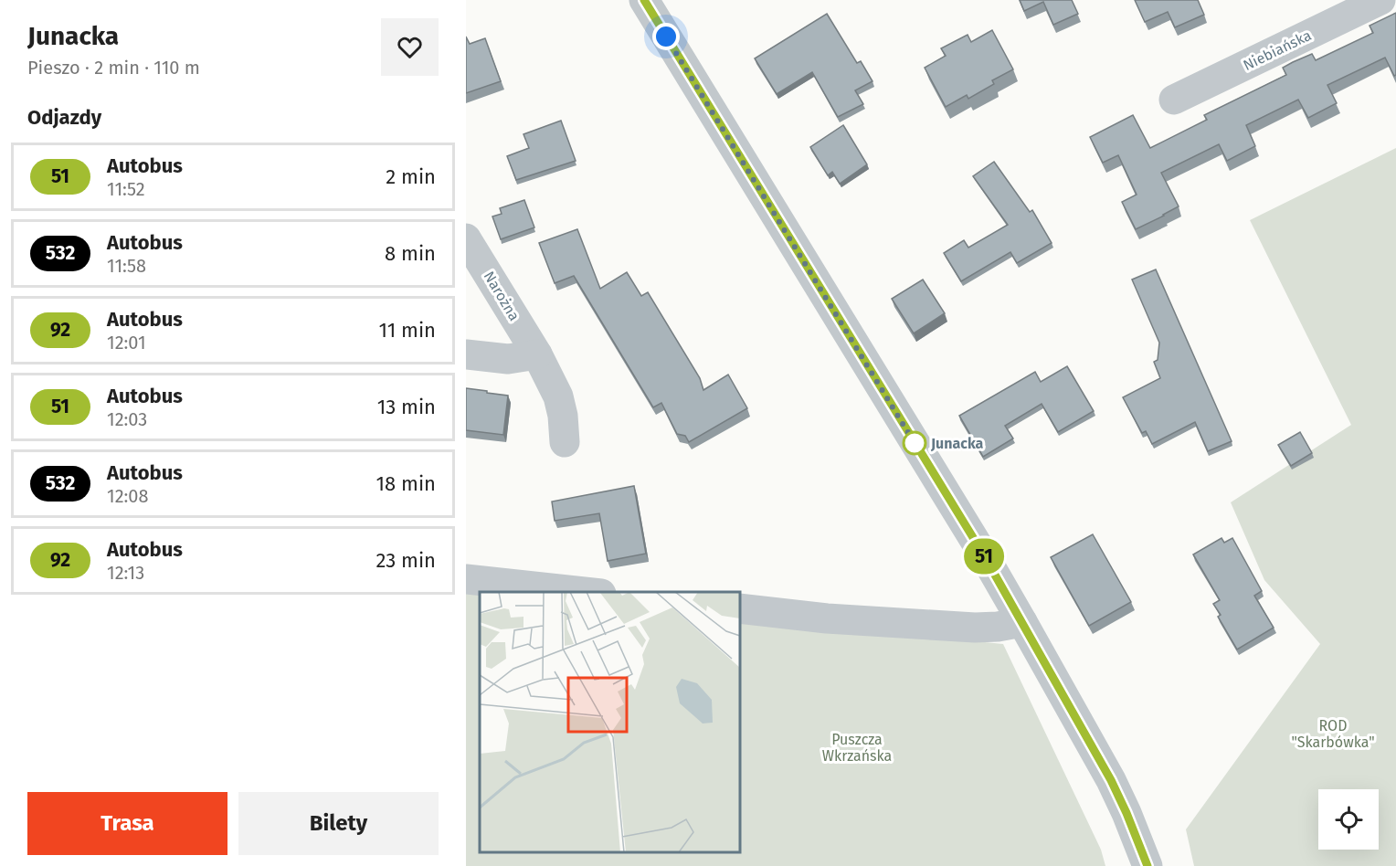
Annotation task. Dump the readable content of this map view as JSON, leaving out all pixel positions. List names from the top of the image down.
{
  "streets": {
    "street": ["Niebiańska", "Narożna"]
  },
  "parks": ["ROD \"Skarbówka\"", "Puszcza Wkrzańska"],
  "places": ["Junacka"],
  "lines": ["bus line 51"],
  "page": {
    "heading": [
      ["Junacka", "Pieszo · 2 min · 110 m"],
      "Odjazdy"
    ],
    "on_map": "51",
    "list": [
      {
        "mark": "51",
        "name": "Autobus",
        "note": "11:52",
        "value": "2 min"
      },
      {
        "mark": "532",
        "name": "Autobus",
        "note": "11:58",
        "value": "8 min"
      },
      {
        "mark": "92",
        "name": "Autobus",
        "note": "12:01",
        "value": "11 min"
      },
      {
        "mark": "51",
        "name": "Autobus",
        "note": "12:03",
        "value": "13 min"
      },
      {
        "mark": "532",
        "name": "Autobus",
        "note": "12:08",
        "value": "18 min"
      },
      {
        "mark": "92",
        "name": "Autobus",
        "note": "12:13",
        "value": "23 min"
      }
    ],
    "buttons": ["Trasa", "Bilety"]
  }
}
